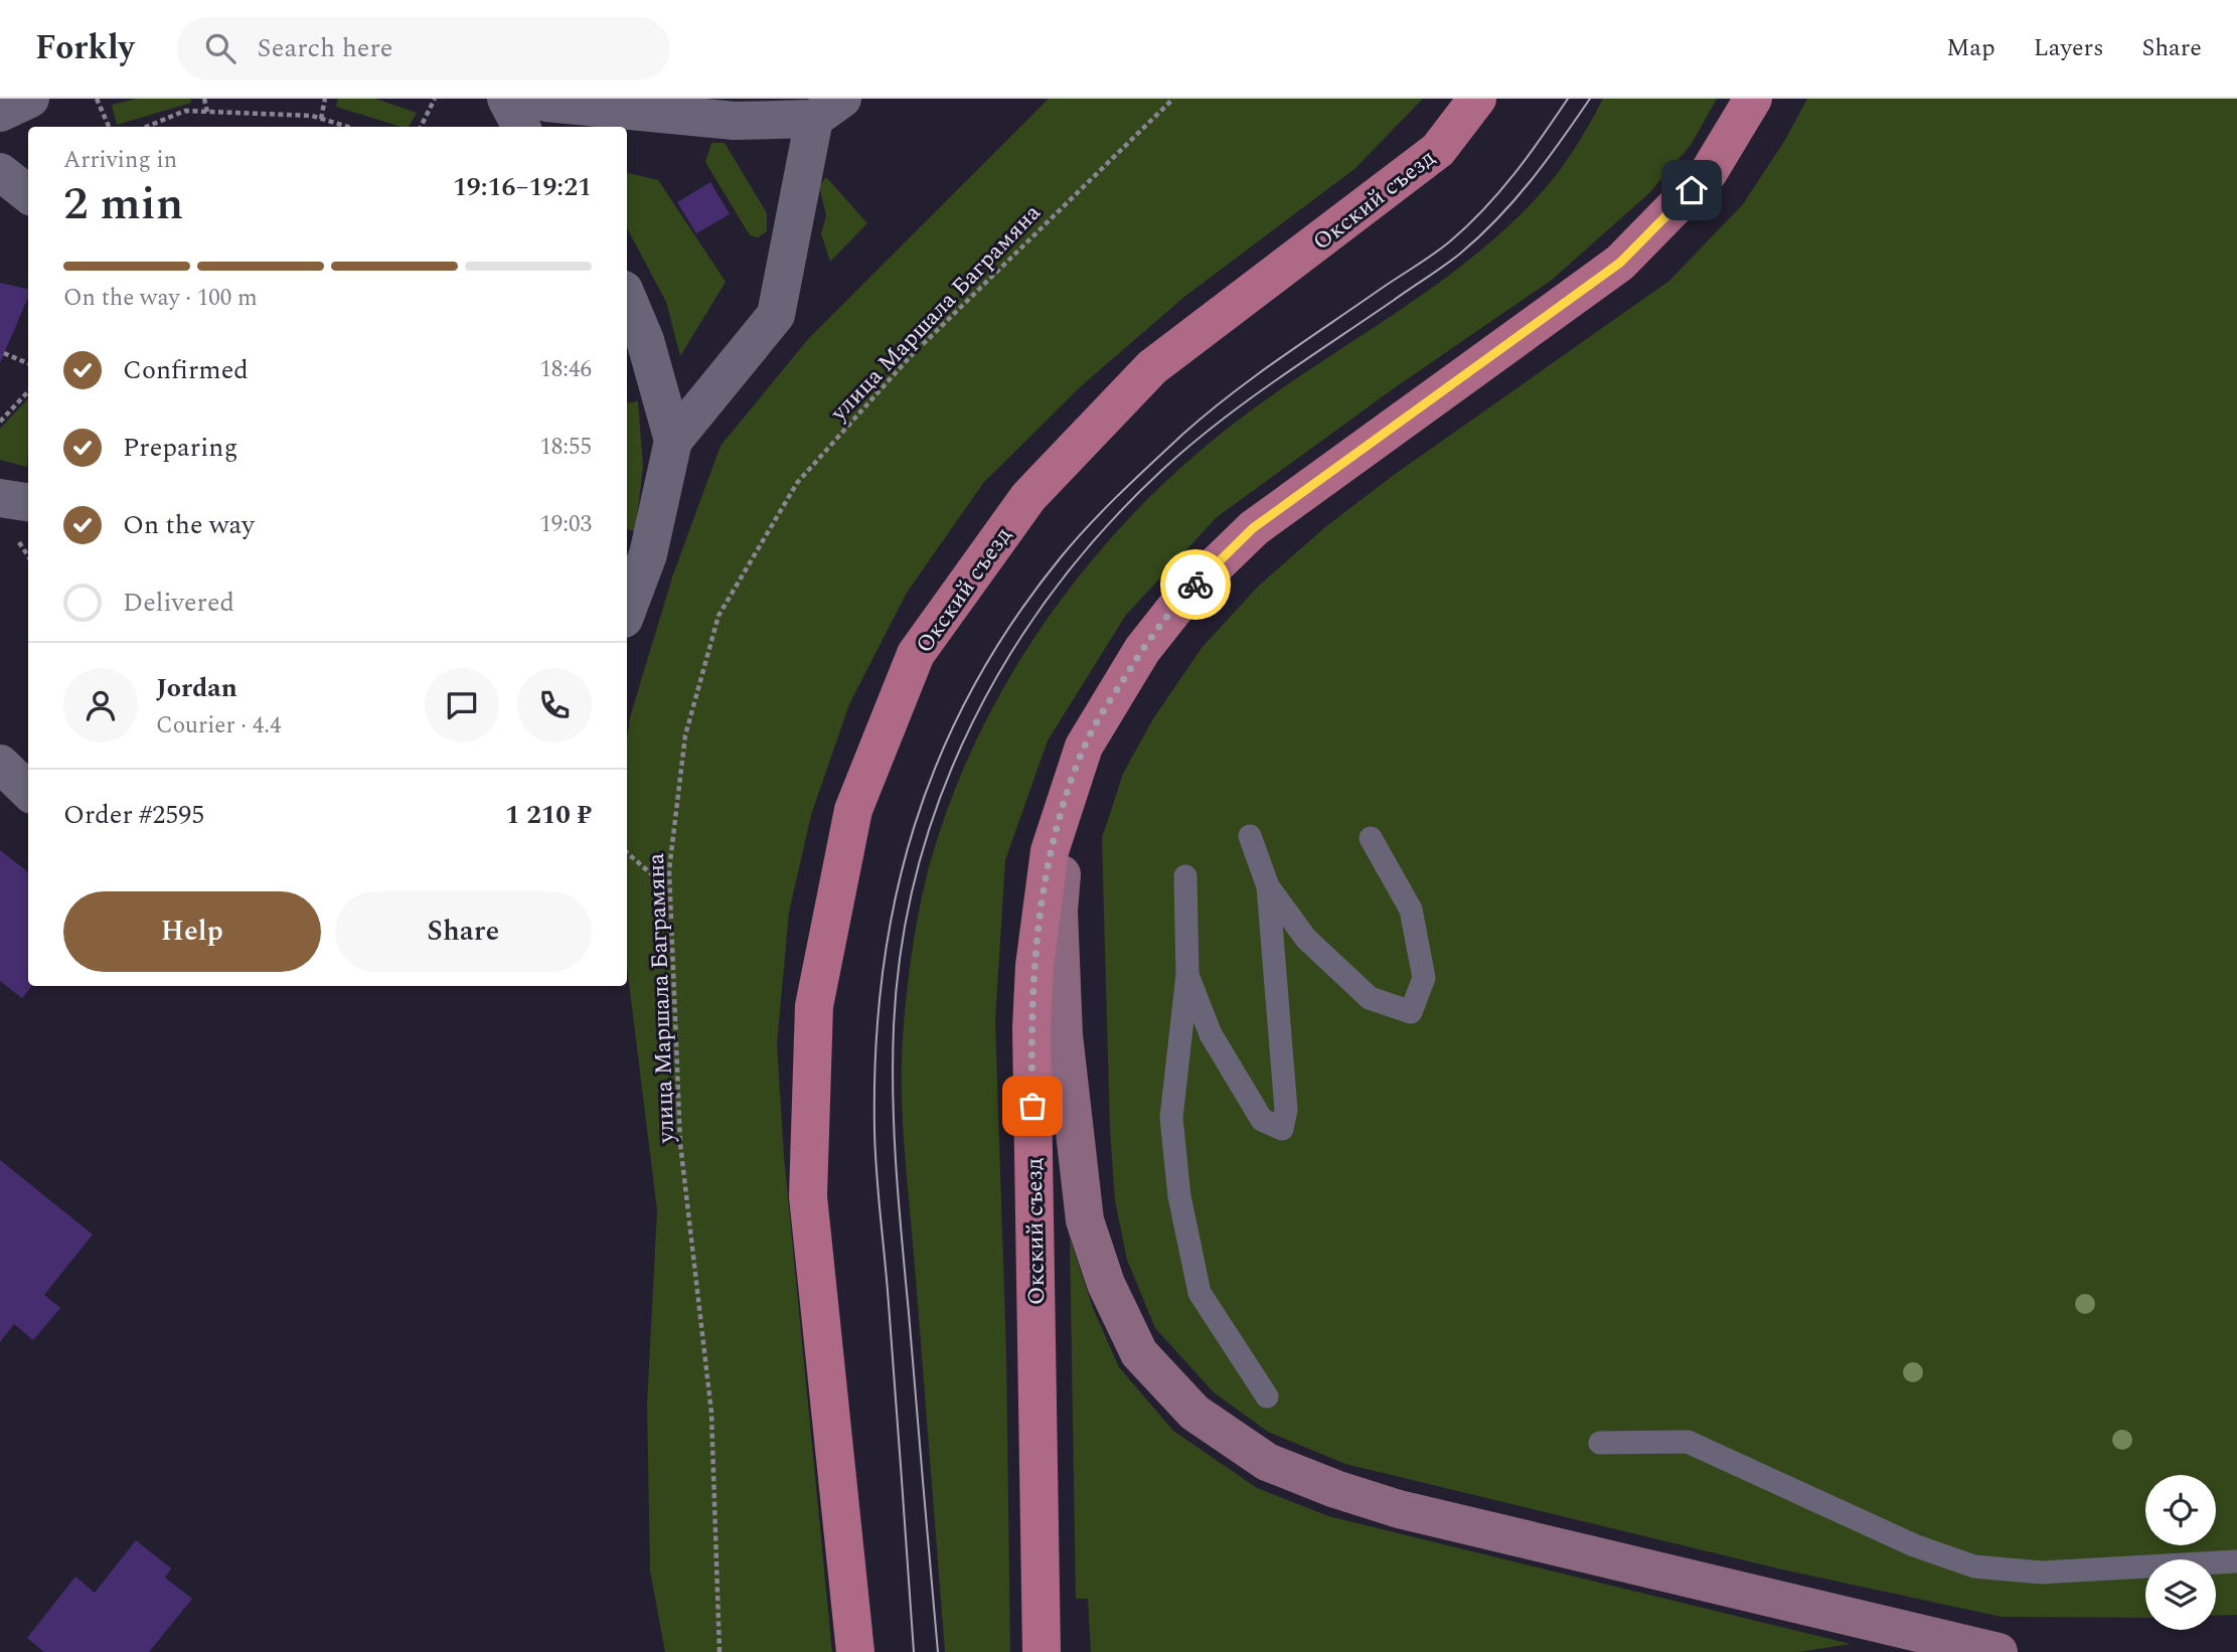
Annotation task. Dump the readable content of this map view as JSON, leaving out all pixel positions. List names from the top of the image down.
{
  "streets": {
    "main road": ["Окский съезд"],
    "path": ["улица Маршала Баграмяна"]
  },
  "page": {
    "header": "Forkly",
    "search": "Search here",
    "nav": ["Map", "Layers", "Share"],
    "heading": ["2 min", "Arriving in", "19:16–19:21"],
    "panel": [
      "Jordan",
      "Courier · 4.4",
      "Order #2595",
      "1 210 ₽"
    ],
    "bar": "On the way · 100 m",
    "list": [
      ["Confirmed", "18:46"],
      ["Preparing", "18:55"],
      ["On the way", "19:03"],
      "Delivered"
    ],
    "buttons": ["Help", "Share"]
  }
}
